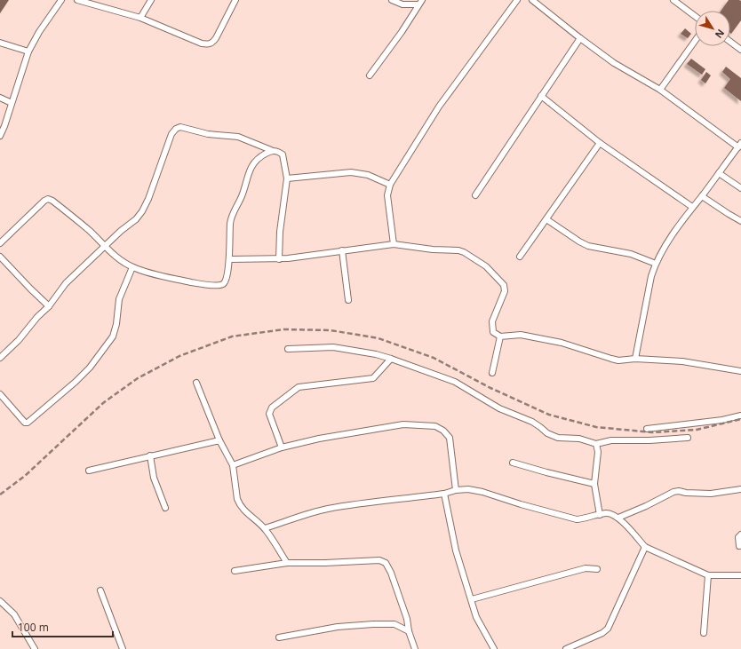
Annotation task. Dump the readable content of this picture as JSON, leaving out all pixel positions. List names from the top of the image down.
{
  "scale_bar": "100 m",
  "north": "bottom right"
}
